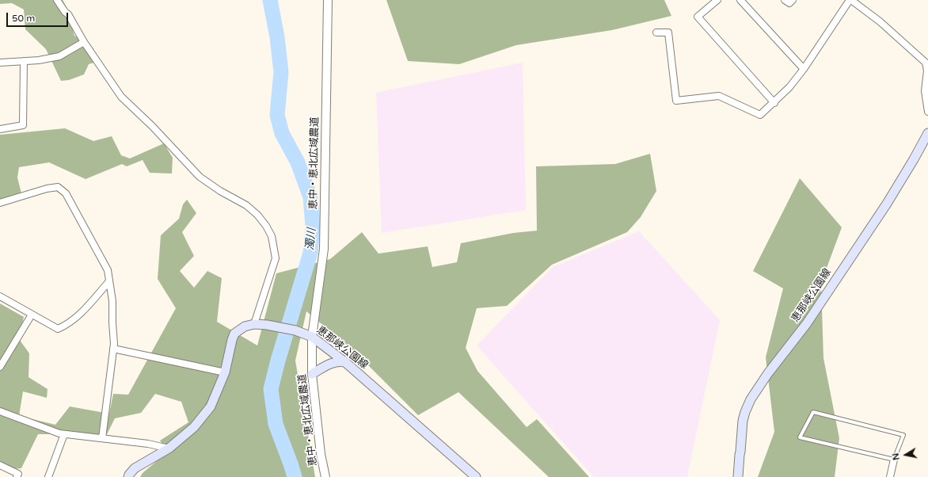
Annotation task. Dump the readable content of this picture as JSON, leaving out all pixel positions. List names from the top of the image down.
{
  "streets": {
    "main road": ["恵那峡公園線"],
    "street": ["恵中・恵北広域農道"]
  },
  "crossings": [
    ["恵中・恵北広域農道", "恵那峡公園線"]
  ],
  "water": ["濁川"],
  "scale_bar": "50 m",
  "north": "left"
}
